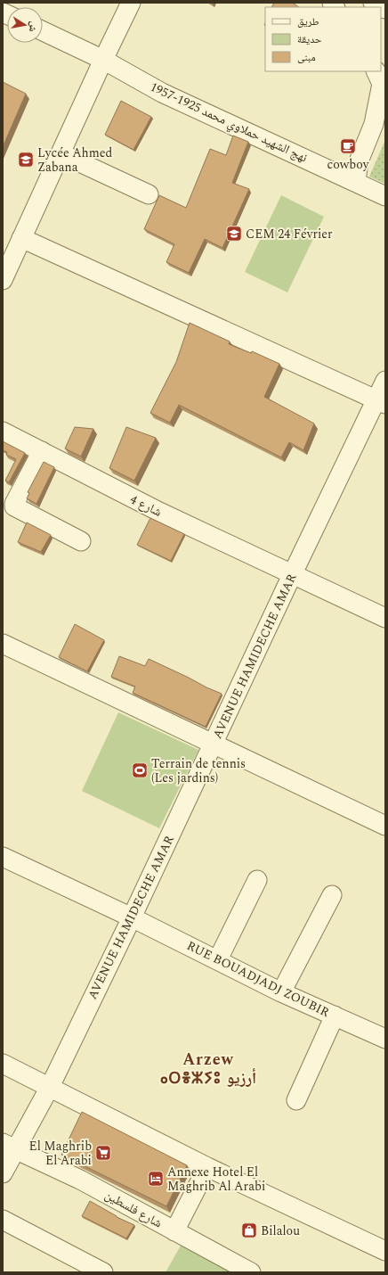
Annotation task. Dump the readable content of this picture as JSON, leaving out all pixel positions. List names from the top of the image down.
{
  "streets": {
    "street": [
      "نهج الشهيد حملاوي محمد 1925-1957",
      "شارع 4",
      "AVENUE HAMIDECHE AMAR",
      "RUE BOUADJADJ ZOUBIR",
      "شارع فلسطين"
    ]
  },
  "crossings": [
    ["شارع 4", "AVENUE HAMIDECHE AMAR"],
    ["AVENUE HAMIDECHE AMAR", "RUE BOUADJADJ ZOUBIR"],
    ["AVENUE HAMIDECHE AMAR", "شارع فلسطين"]
  ],
  "districts": ["Arzew ⴰⵔⴻⵣⵢⵓ أرزيو"],
  "places": {
    "cafe": ["cowboy"],
    "school or university": ["Lycée Ahmed Zabana", "CEM 24 Février"],
    "sports": ["Terrain de tennis (Les jardins)"],
    "supermarket": ["El Maghrib El Arabi"],
    "hotel": ["Annexe Hotel El Maghrib Al Arabi"],
    "shop": ["Bilalou"]
  },
  "legend": ["طريق", "حديقة", "مبنى"],
  "north": "right"
}
